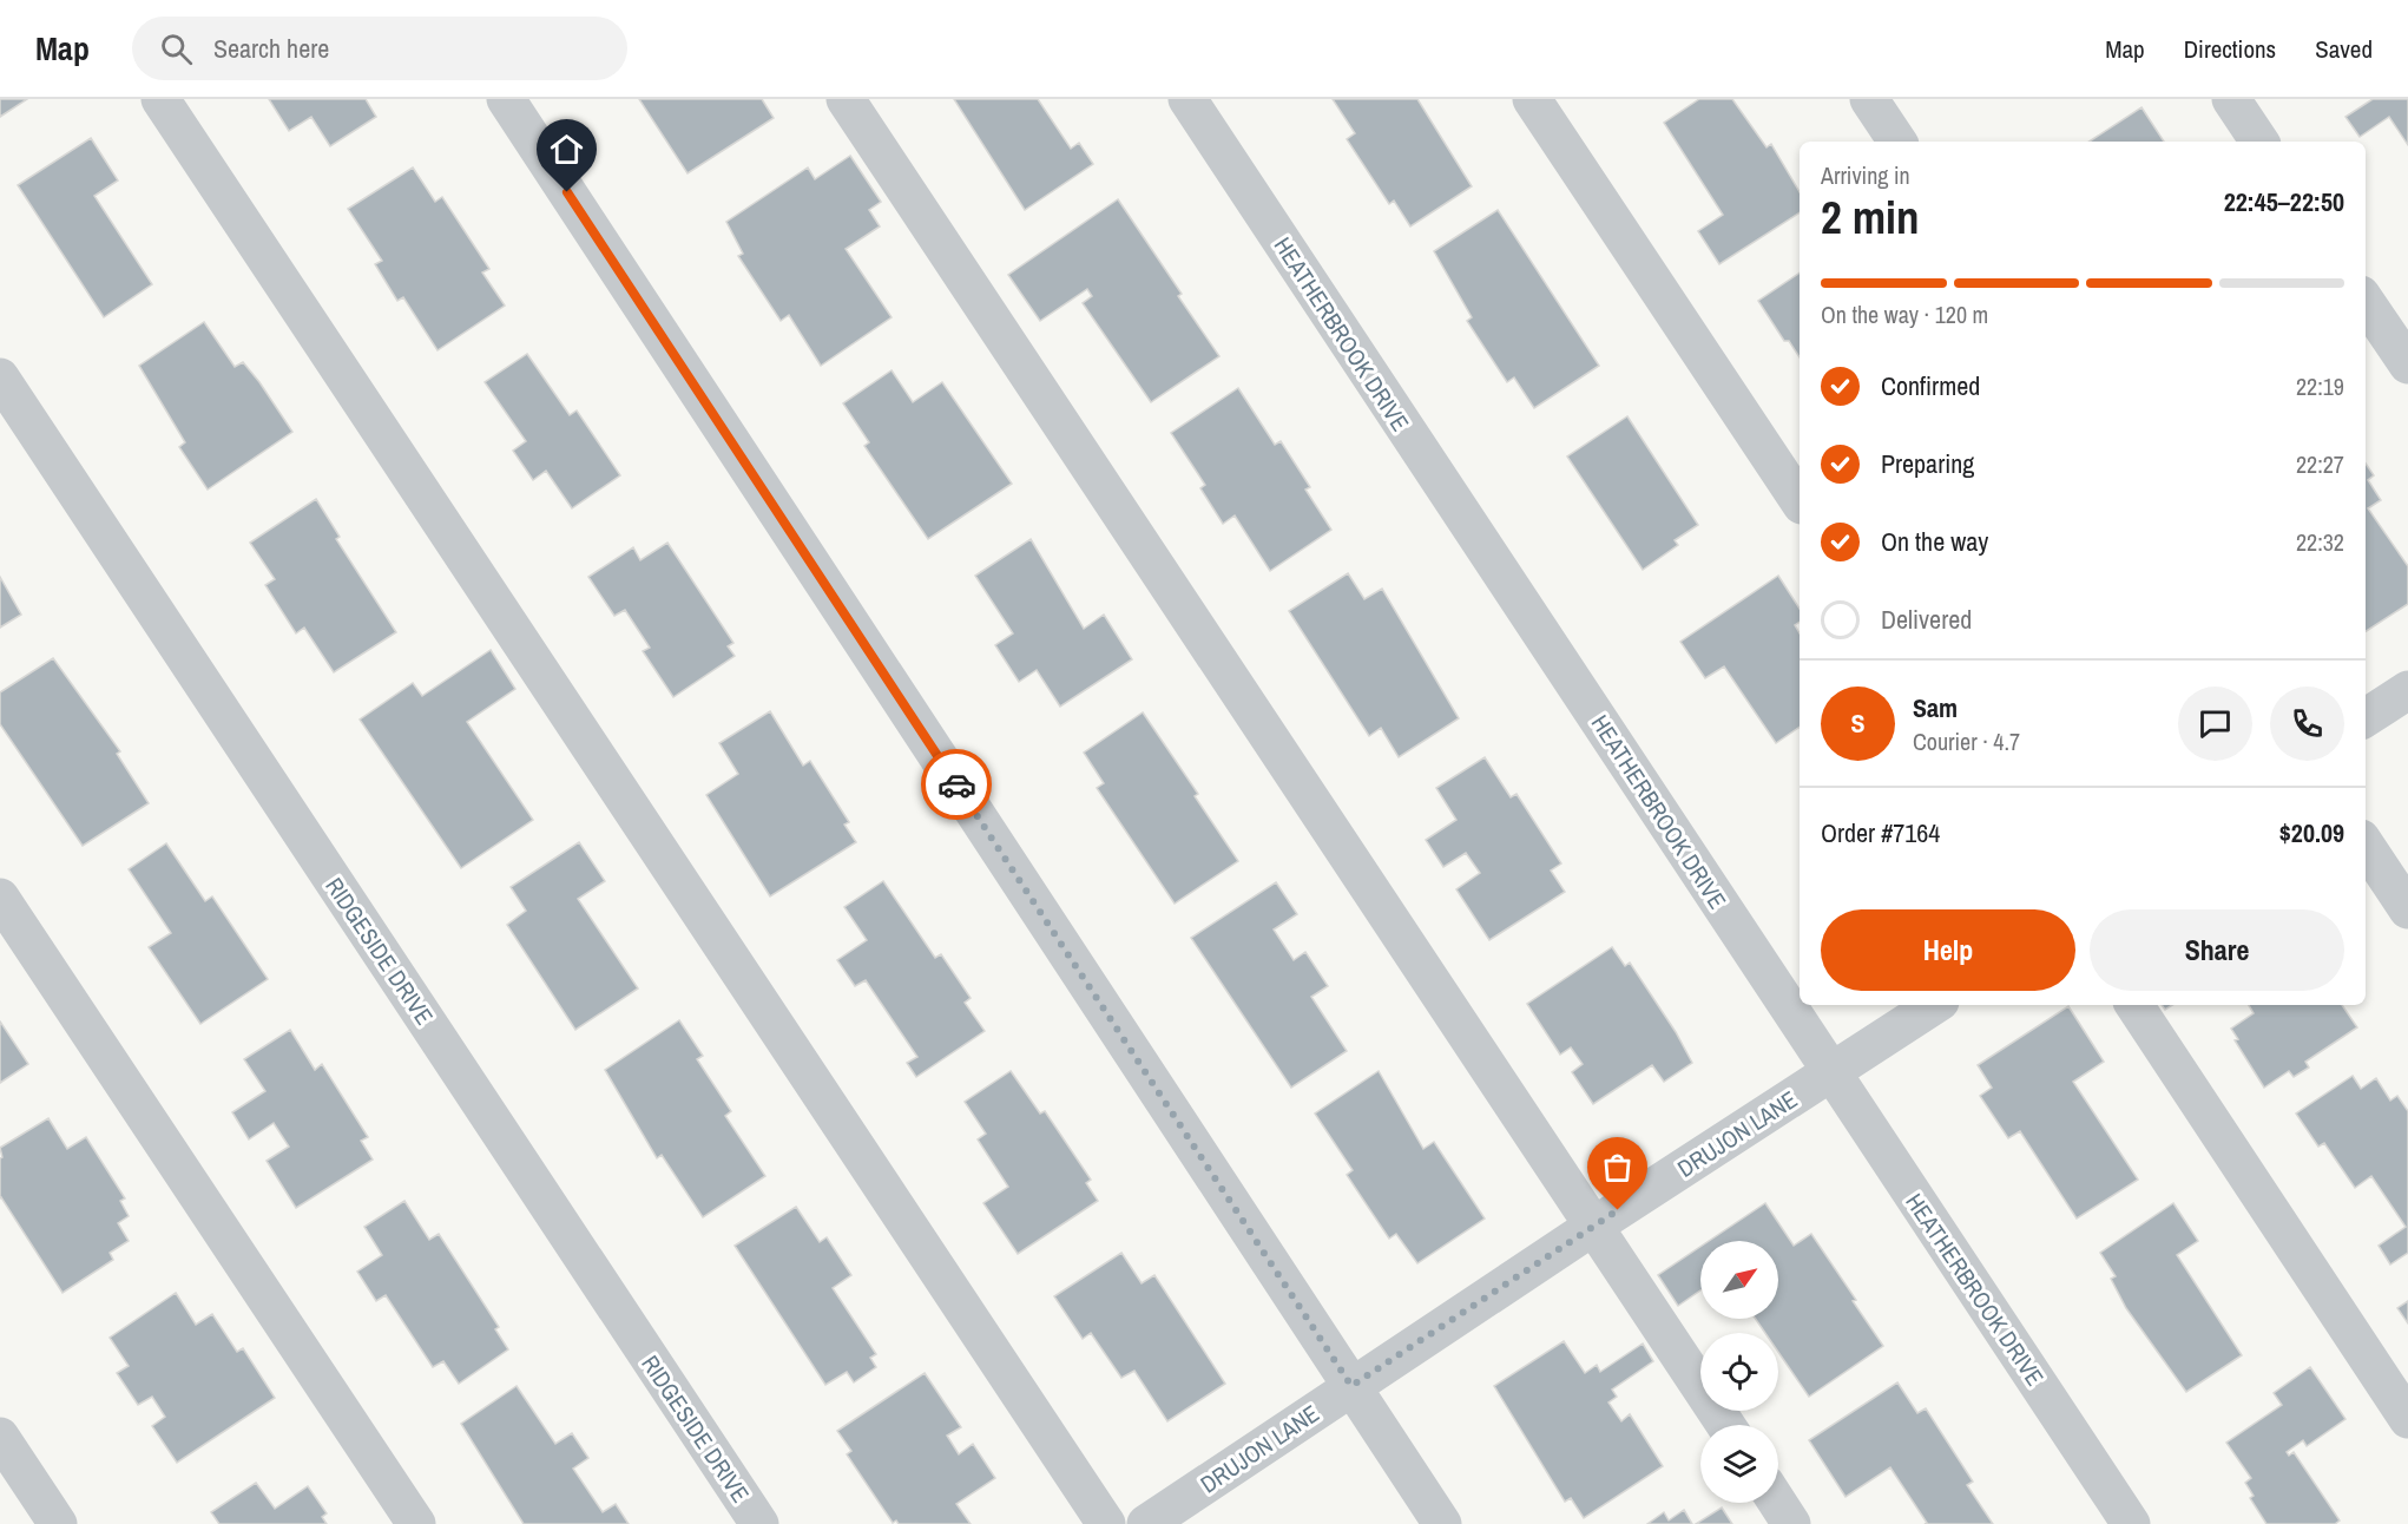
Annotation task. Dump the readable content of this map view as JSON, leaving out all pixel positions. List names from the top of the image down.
{
  "streets": {
    "street": ["HEATHERBROOK DRIVE", "RIDGESIDE DRIVE", "DRUJON LANE"]
  },
  "crossings": [
    ["HEATHERBROOK DRIVE", "DRUJON LANE"]
  ],
  "north": "top right",
  "page": {
    "header": "Map",
    "search": "Search here",
    "nav": ["Map", "Directions", "Saved"],
    "heading": ["2 min", "Arriving in", "22:45–22:50"],
    "panel": [
      "Sam",
      "Courier · 4.7",
      "Order #7164",
      "$20.09"
    ],
    "bar": "On the way · 120 m",
    "list": [
      ["Confirmed", "22:19"],
      ["Preparing", "22:27"],
      ["On the way", "22:32"],
      "Delivered"
    ],
    "round": "S",
    "buttons": ["Help", "Share"]
  }
}
